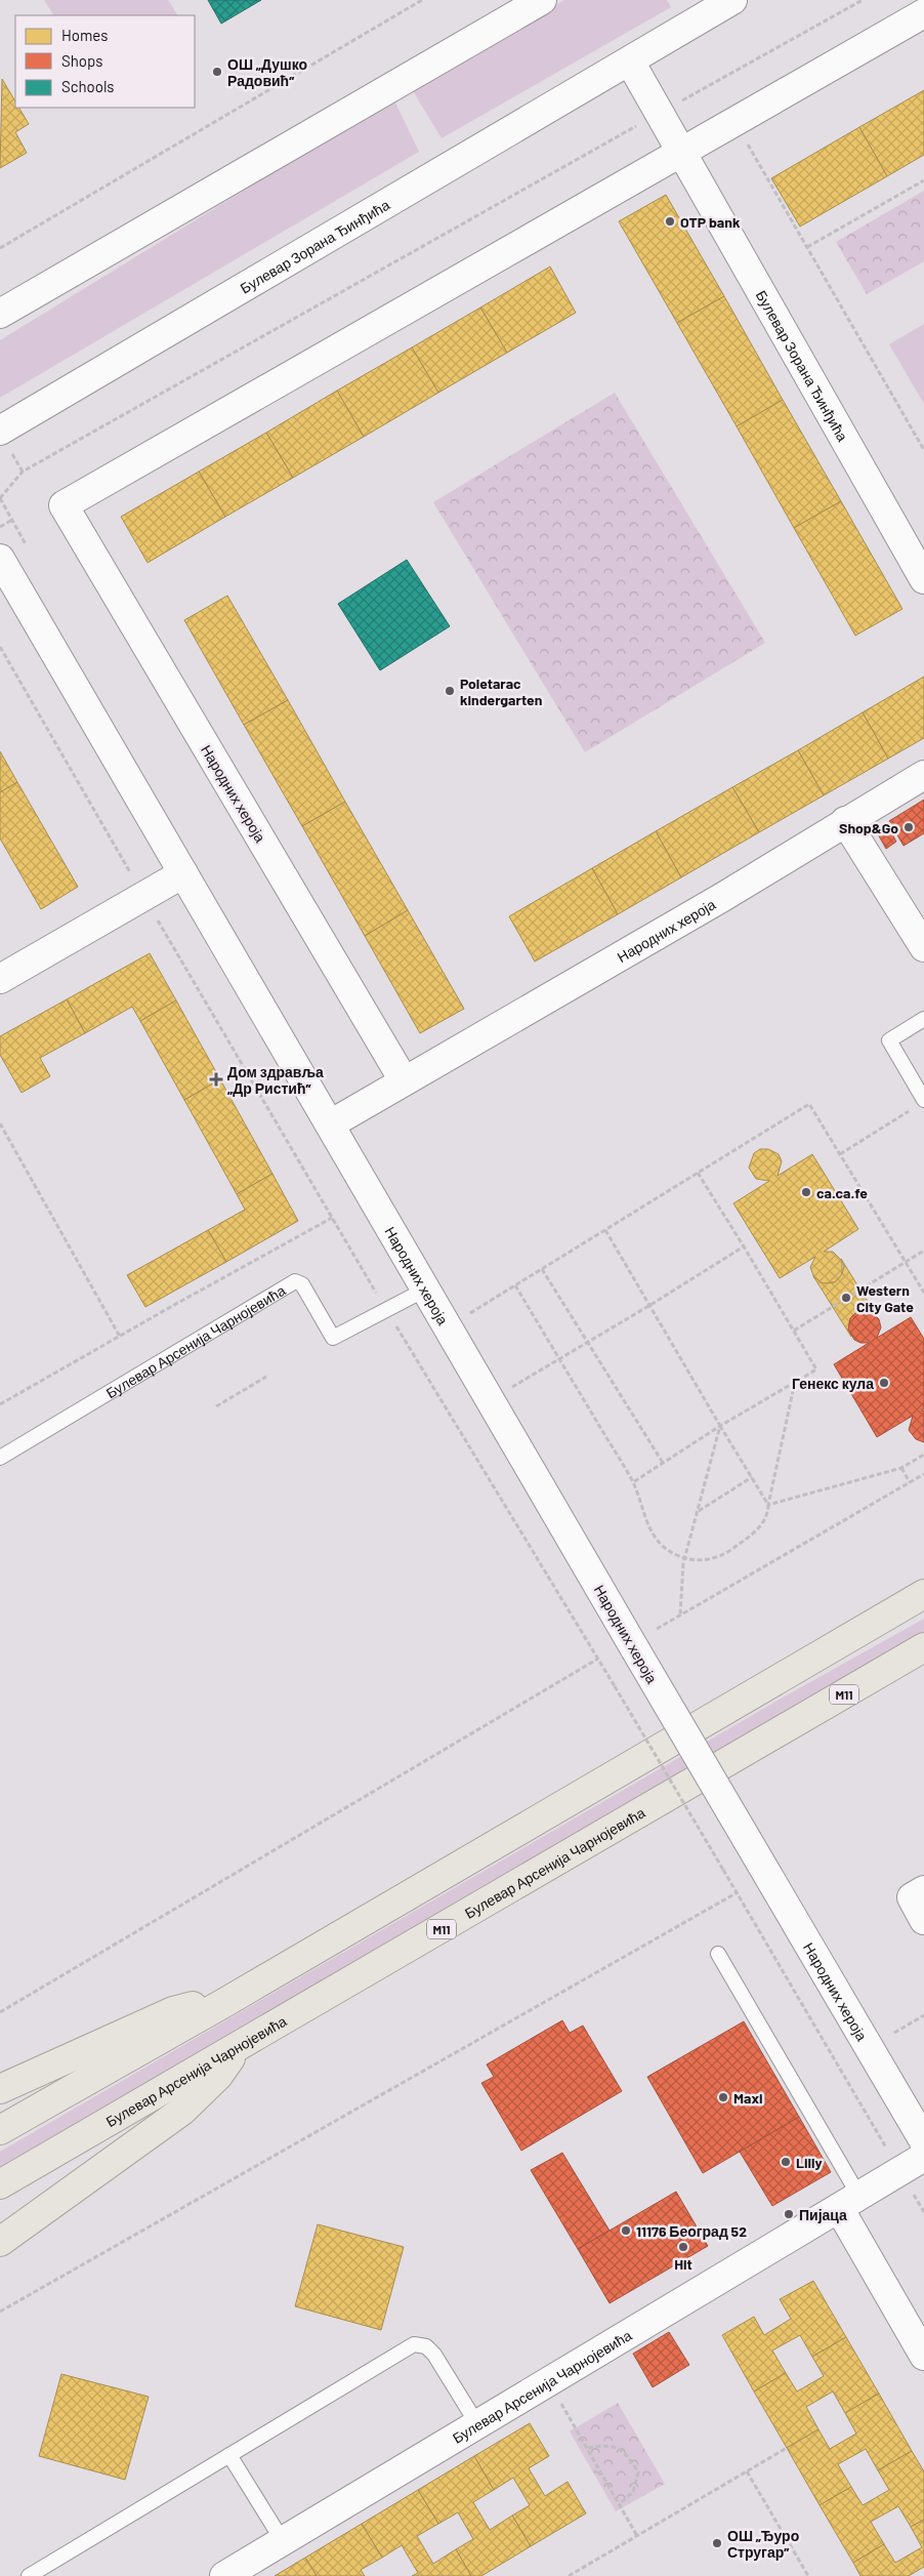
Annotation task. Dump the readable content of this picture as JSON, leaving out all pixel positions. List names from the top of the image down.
{
  "streets": {
    "highway": ["Булевар Арсенија Чарнојевића", "M11"],
    "street": ["Булевар Зорана Ђинђића", "Народних хероја"]
  },
  "crossings": [
    ["Булевар Зорана Ђинђића", "Народних хероја"],
    ["Народних хероја", "Булевар Арсенија Чарнојевића"]
  ],
  "places": {
    "other": [
      "ОШ „Душко Радовић”",
      "OTP bank",
      "Poletarac kindergarten",
      "Shop&Go",
      "ca.ca.fe",
      "Western City Gate",
      "Генекс кула",
      "Maxi",
      "Lilly",
      "Пијаца",
      "11176 Београд 52",
      "Hit",
      "ОШ „Ђуро Стругар”"
    ],
    "health": ["Дом здравља „Др Ристић”"]
  },
  "legend": ["Homes", "Shops", "Schools"]
}
